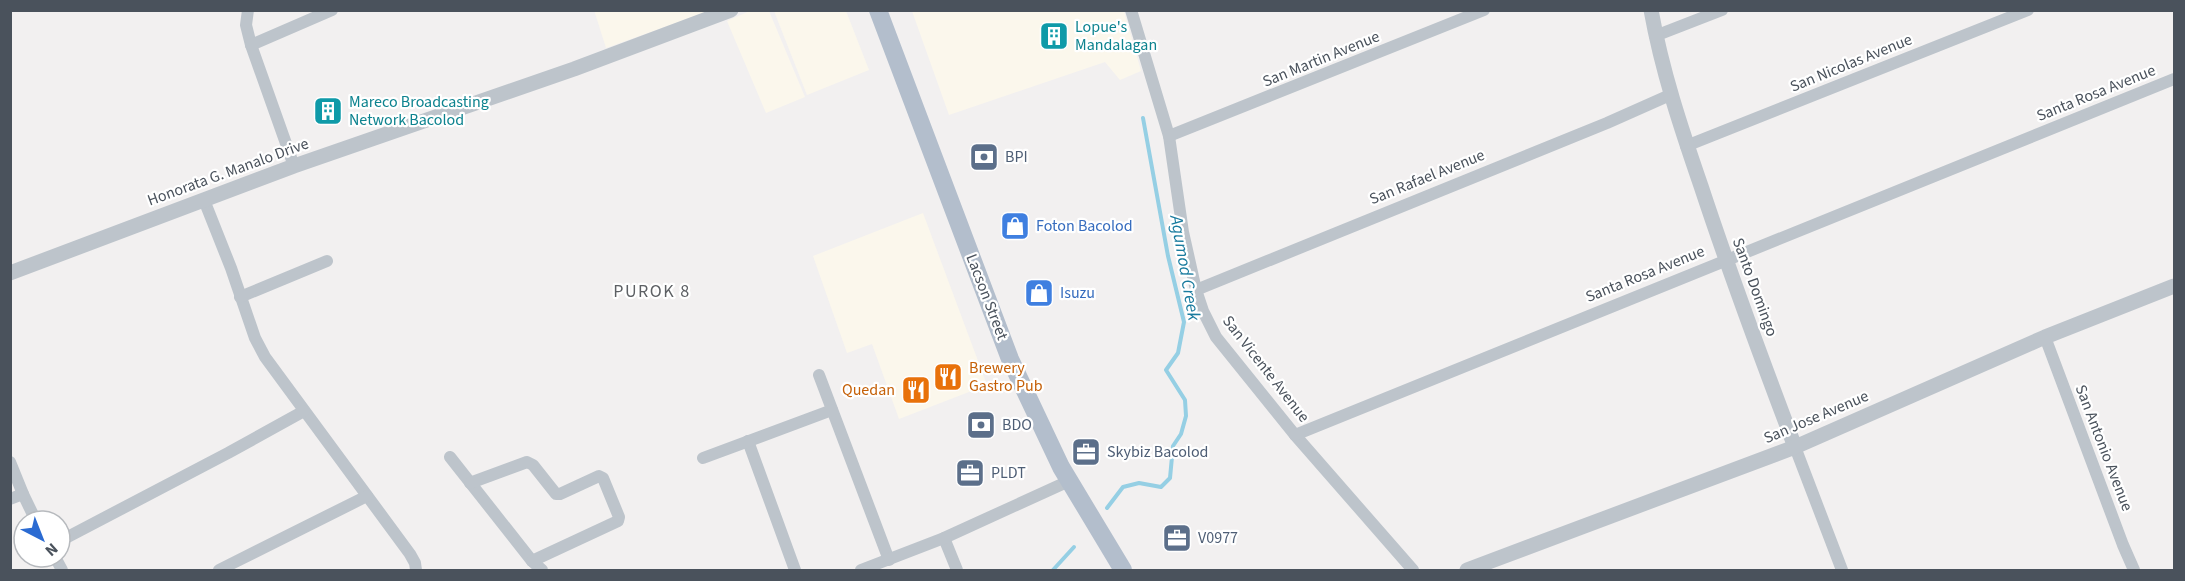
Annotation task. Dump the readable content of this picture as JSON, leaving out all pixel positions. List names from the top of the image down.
{
  "streets": {
    "main road": ["Lacson Street"],
    "street": [
      "San Martin Avenue",
      "San Nicolas Avenue",
      "Santa Rosa Avenue",
      "Honorata G. Manalo Drive",
      "San Rafael Avenue",
      "Santo Domingo",
      "San Vicente Avenue",
      "San Jose Avenue",
      "San Antonio Avenue"
    ]
  },
  "crossings": [
    ["San Martin Avenue", "San Vicente Avenue"],
    ["San Nicolas Avenue", "Santo Domingo"],
    ["Santa Rosa Avenue", "Santo Domingo"],
    ["Santa Rosa Avenue", "San Vicente Avenue"],
    ["San Rafael Avenue", "Santo Domingo"],
    ["San Rafael Avenue", "San Vicente Avenue"],
    ["Santo Domingo", "San Jose Avenue"],
    ["San Jose Avenue", "San Antonio Avenue"]
  ],
  "districts": ["PUROK 8"],
  "water": ["Agumod Creek"],
  "places": {
    "building": ["Lopue's Mandalagan", "Mareco Broadcasting Network Bacolod"],
    "bank": ["BPI", "BDO"],
    "shop": ["Foton Bacolod", "Isuzu"],
    "restaurant": ["Brewery Gastro Pub", "Quedan"],
    "office": ["Skybiz Bacolod", "PLDT", "V0977"]
  },
  "north": "bottom right"
}
